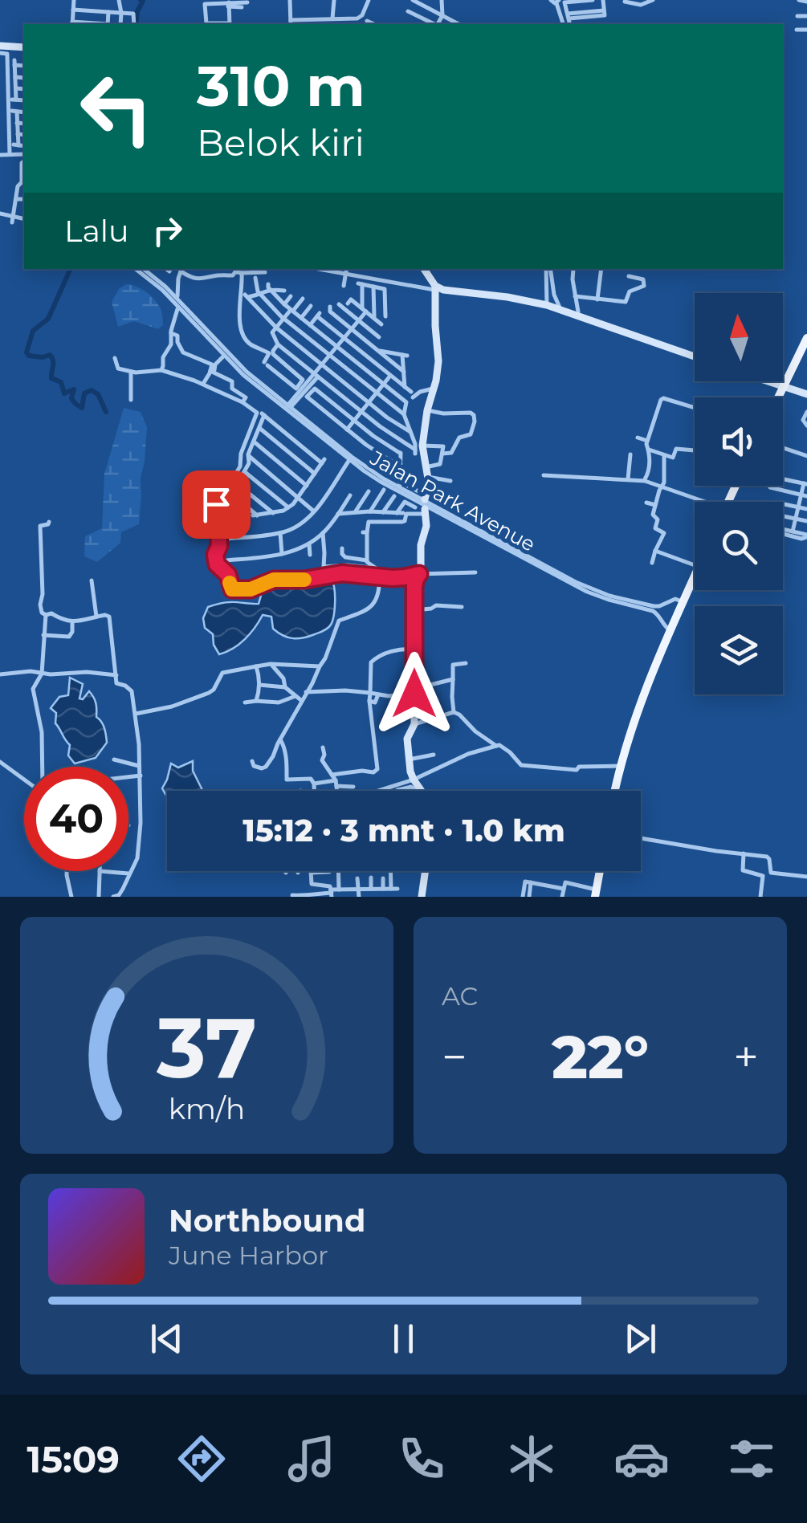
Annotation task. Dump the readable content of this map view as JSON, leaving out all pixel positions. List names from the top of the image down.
{
  "streets": {
    "street": ["Jalan Park Avenue"]
  },
  "north": "top",
  "page": {
    "turn": ["310 m", "Belok kiri"],
    "then": "Lalu",
    "limit": "40",
    "trip": "15:12 · 3 mnt · 1.0 km",
    "tile": "AC",
    "heat": ["−", "22°", "+"],
    "song": ["Northbound", "June Harbor"],
    "tabs": "15:09",
    "gauge": ["37", "km/h"]
  }
}
